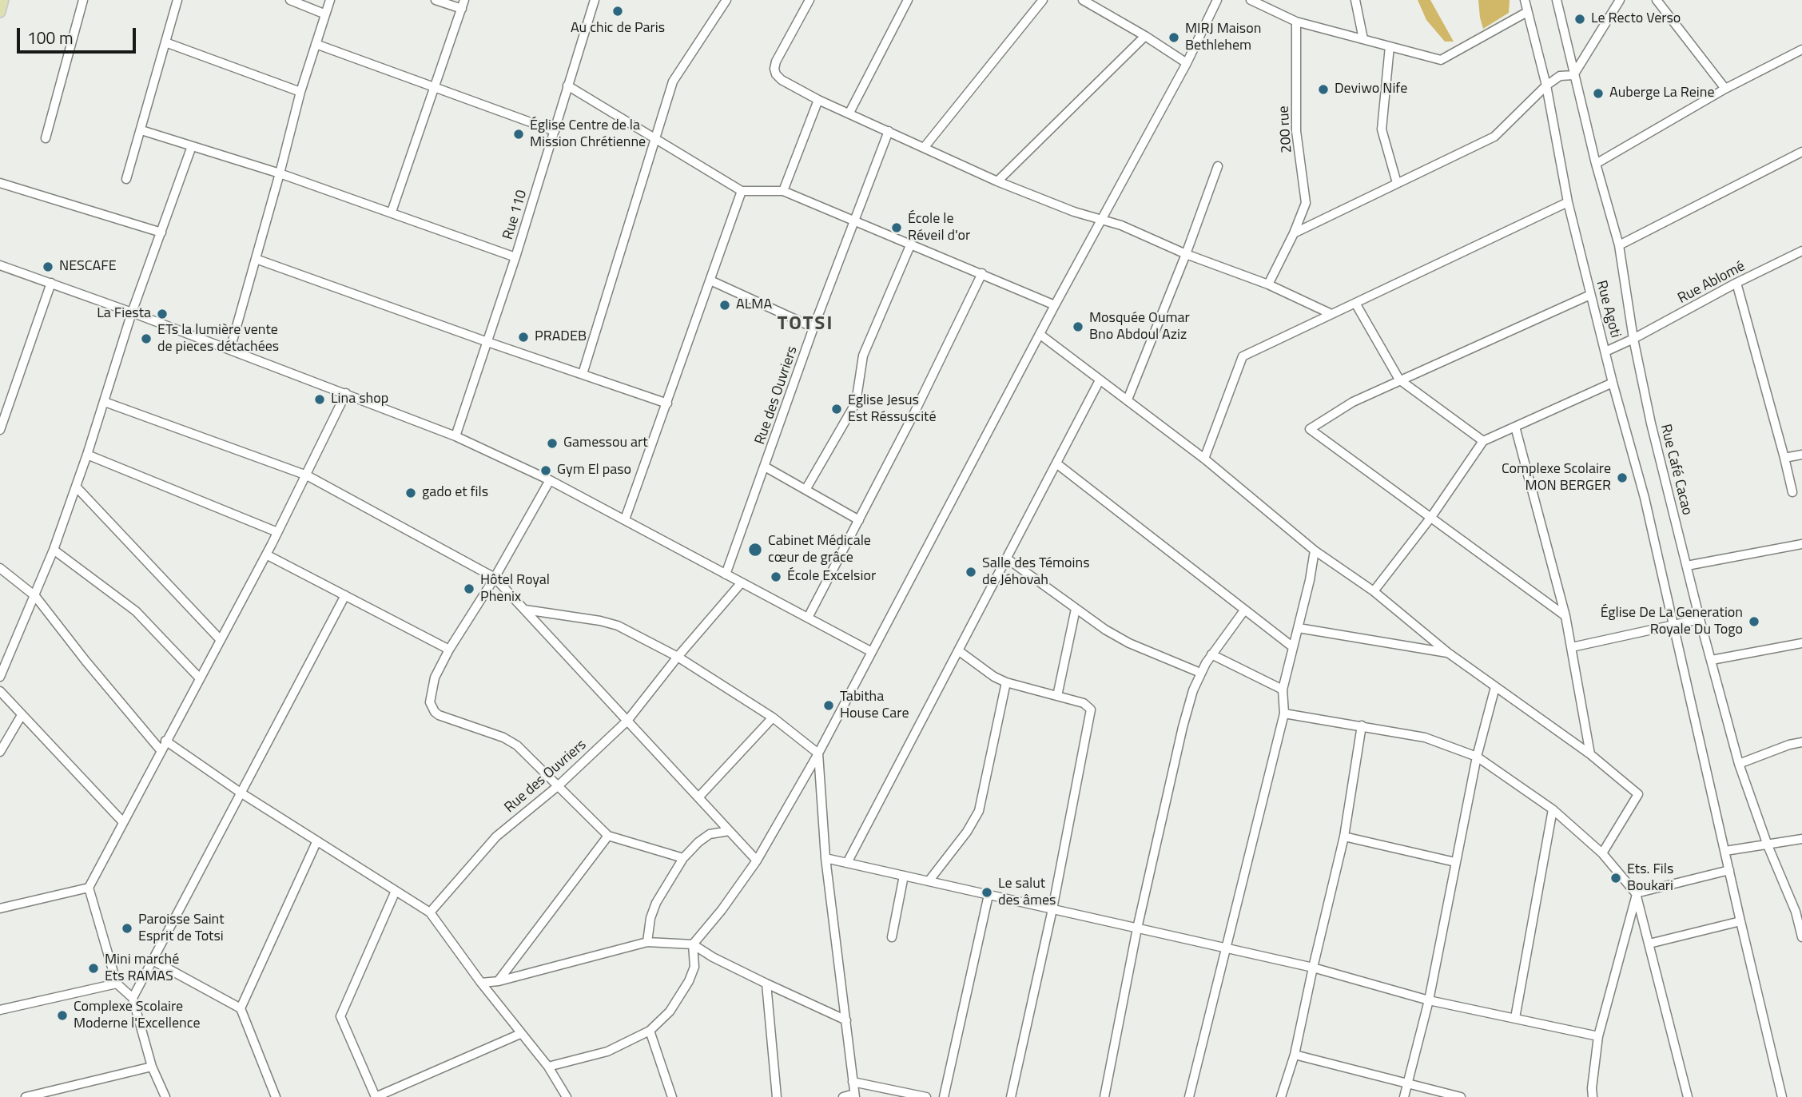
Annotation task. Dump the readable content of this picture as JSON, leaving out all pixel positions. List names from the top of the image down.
{
  "streets": {
    "street": [
      "200 rue",
      "Rue 110",
      "Rue Ablomé",
      "Rue Agoti",
      "Rue des Ouvriers",
      "Rue Café Cacao"
    ]
  },
  "crossings": [
    ["Rue Ablomé", "Rue Agoti"],
    ["Rue Ablomé", "Rue Café Cacao"]
  ],
  "districts": ["TOTSI"],
  "places": [
    "Au chic de Paris",
    "Le Recto Verso",
    "MIRJ Maison Bethlehem",
    "Deviwo Nife",
    "Auberge La Reine",
    "Église Centre de la Mission Chrétienne",
    "École le Réveil d'or",
    "NESCAFE",
    "ALMA",
    "La Fiesta",
    "Mosquée Oumar Bno Abdoul Aziz",
    "PRADEB",
    "ETs la lumière vente de pieces détachées",
    "Lina shop",
    "Eglise Jesus Est Réssuscité",
    "Gamessou art",
    "Gym El paso",
    "Complexe Scolaire MON BERGER",
    "gado et fils",
    "Cabinet Médicale cœur de grâce",
    "Salle des Témoins de Jéhovah",
    "École Excelsior",
    "Hôtel Royal Phenix",
    "Église De La Generation Royale Du Togo",
    "Tabitha House Care",
    "Ets. Fils Boukari",
    "Le salut des âmes",
    "Paroisse Saint Esprit de Totsi",
    "Mini marché Ets RAMAS",
    "Complexe Scolaire Moderne l'Excellence"
  ],
  "scale_bar": "100 m"
}
